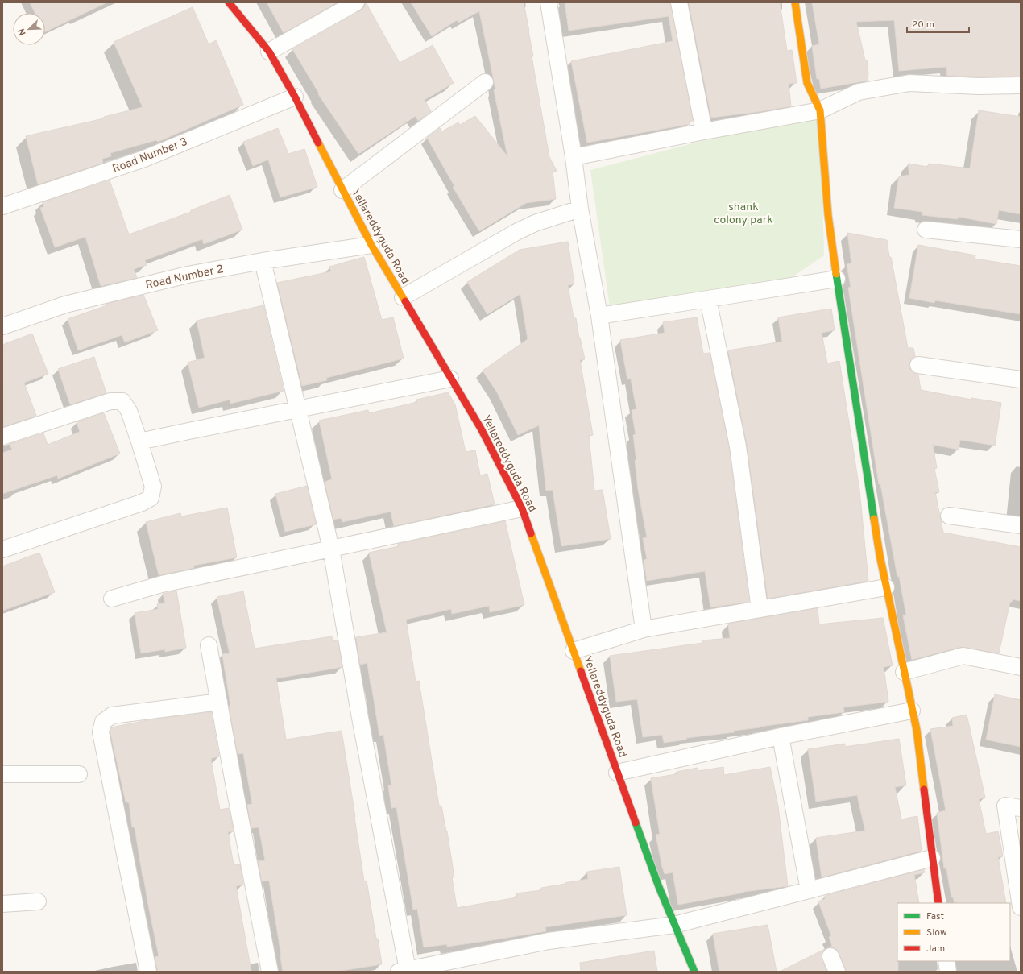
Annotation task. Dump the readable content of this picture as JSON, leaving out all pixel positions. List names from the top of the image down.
{
  "streets": {
    "street": ["Road Number 3", "Yellareddyguda Road", "Road Number 2"]
  },
  "crossings": [
    ["Road Number 3", "Yellareddyguda Road"],
    ["Yellareddyguda Road", "Road Number 2"]
  ],
  "parks": ["shank colony park"],
  "legend": ["Fast", "Slow", "Jam"],
  "scale_bar": "20 m",
  "north": "bottom left"
}
